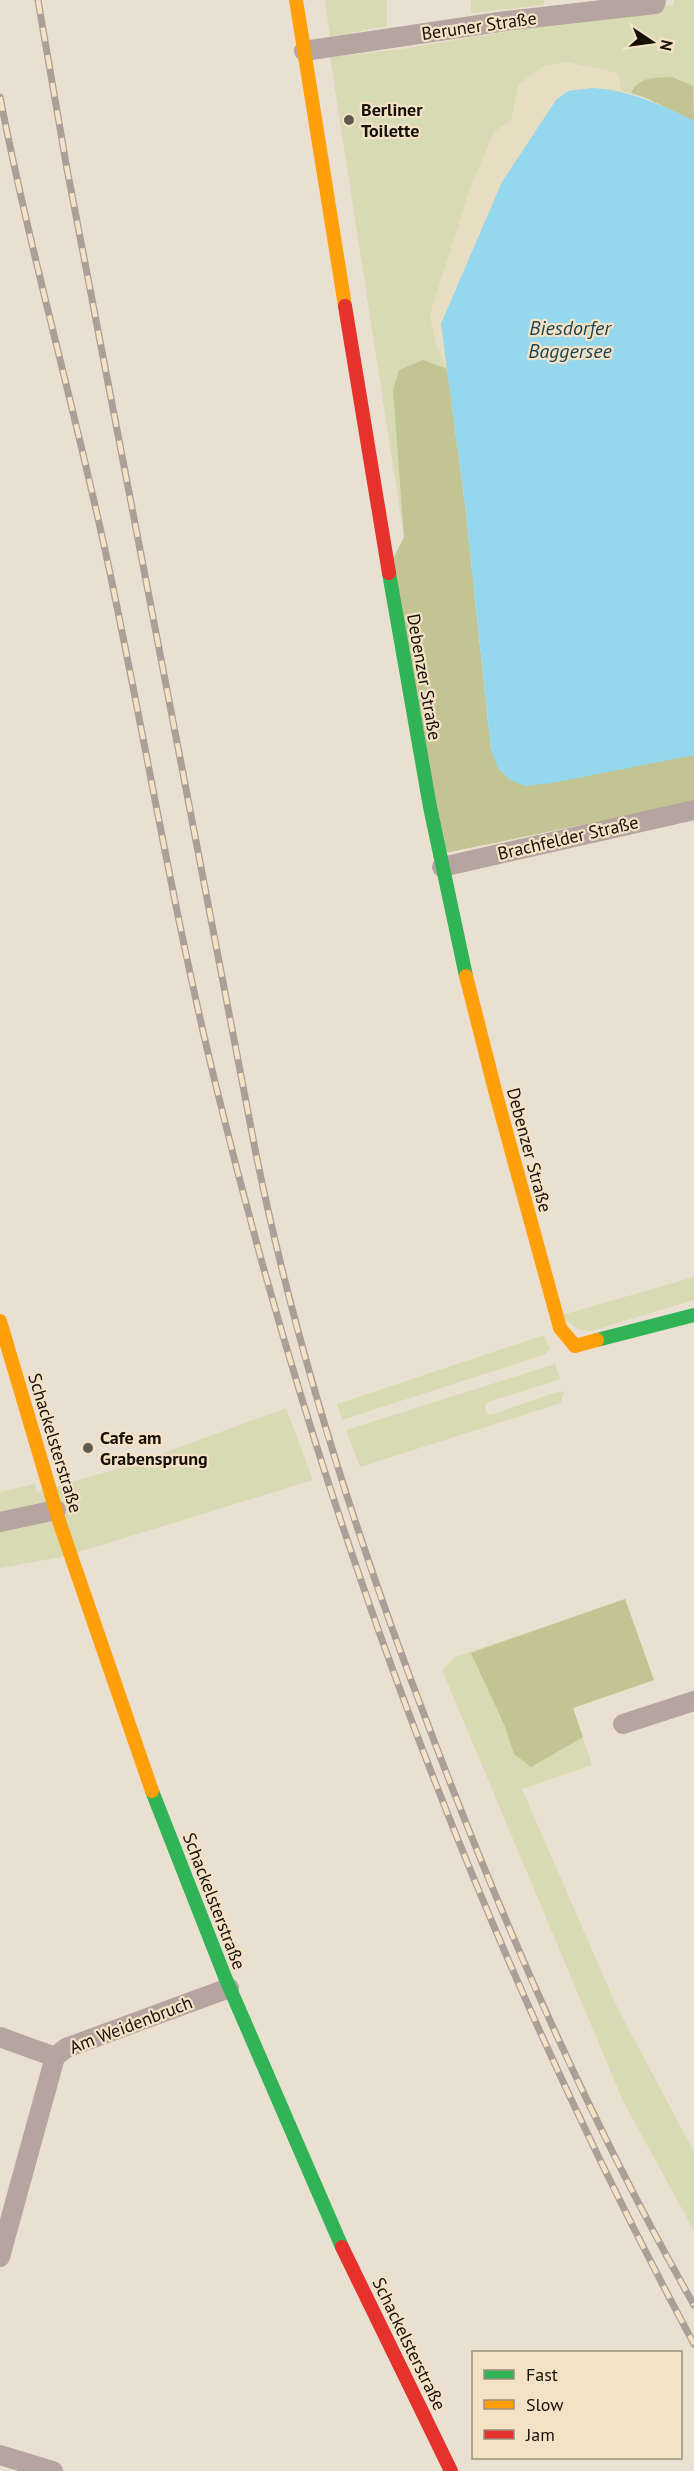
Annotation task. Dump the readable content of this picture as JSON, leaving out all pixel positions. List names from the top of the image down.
{
  "streets": {
    "street": [
      "Beruner Straße",
      "Debenzer Straße",
      "Brachfelder Straße",
      "Schackelsterstraße",
      "Am Weidenbruch"
    ]
  },
  "crossings": [
    ["Beruner Straße", "Debenzer Straße"],
    ["Debenzer Straße", "Brachfelder Straße"],
    ["Schackelsterstraße", "Am Weidenbruch"]
  ],
  "water": ["Biesdorfer Baggersee"],
  "places": ["Berliner Toilette", "Cafe am Grabensprung"],
  "legend": ["Fast", "Slow", "Jam"],
  "north": "right"
}
